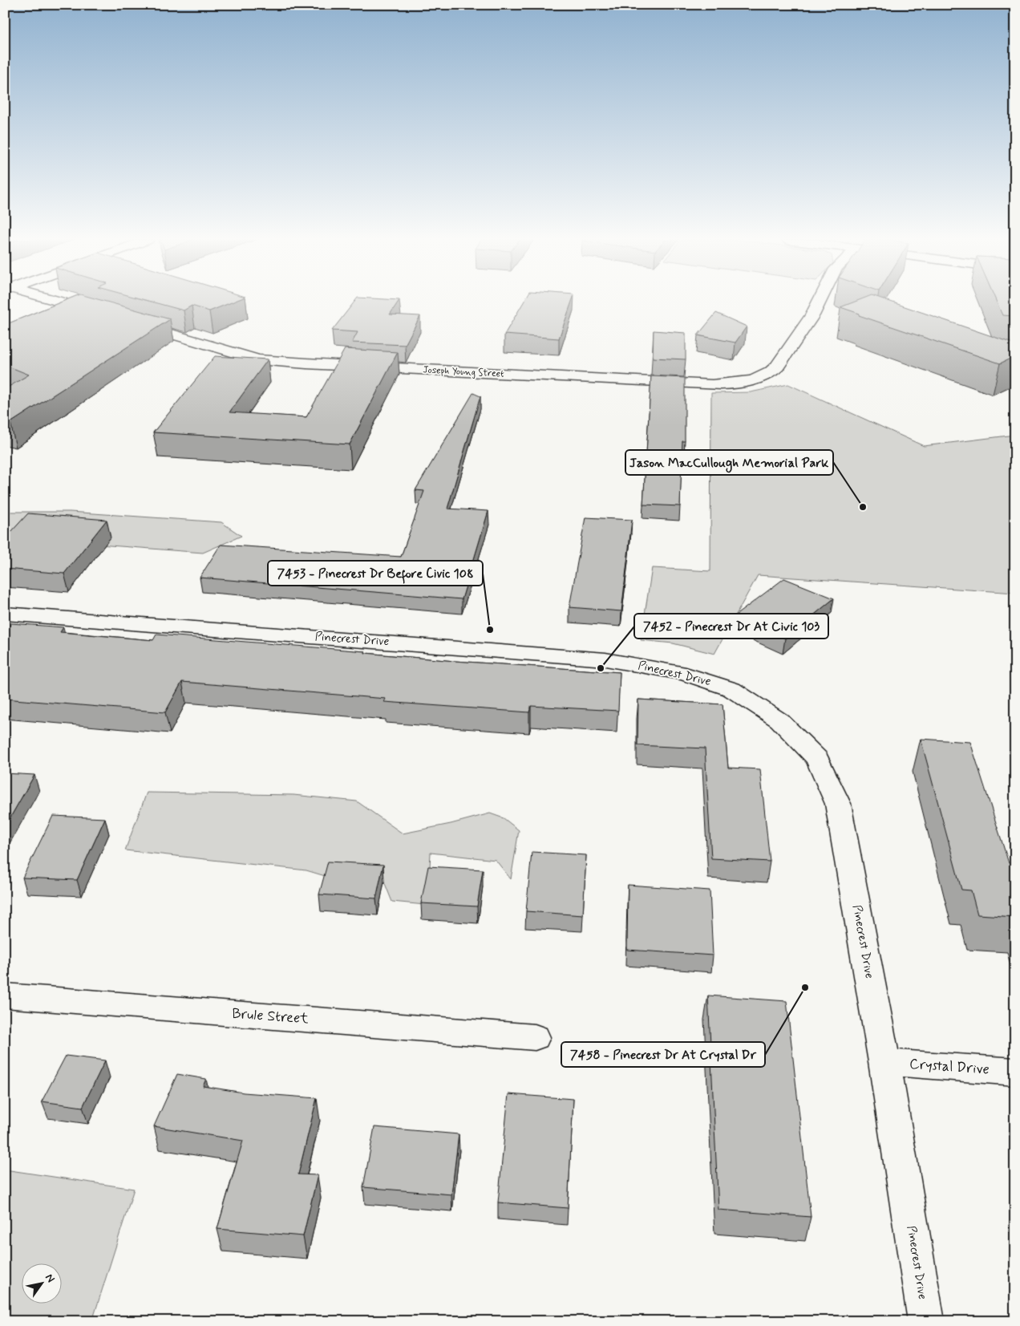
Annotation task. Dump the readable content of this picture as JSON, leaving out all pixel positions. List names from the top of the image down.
{
  "streets": {
    "street": [
      "Joseph Young Street",
      "Pinecrest Drive",
      "Brule Street",
      "Crystal Drive"
    ]
  },
  "crossings": [
    ["Pinecrest Drive", "Crystal Drive"]
  ],
  "places": [
    "Jason MacCullough Memorial Park",
    "7453 - Pinecrest Dr Before Civic 108",
    "7452 - Pinecrest Dr At Civic 103",
    "7458 - Pinecrest Dr At Crystal Dr"
  ],
  "north": "top right"
}
